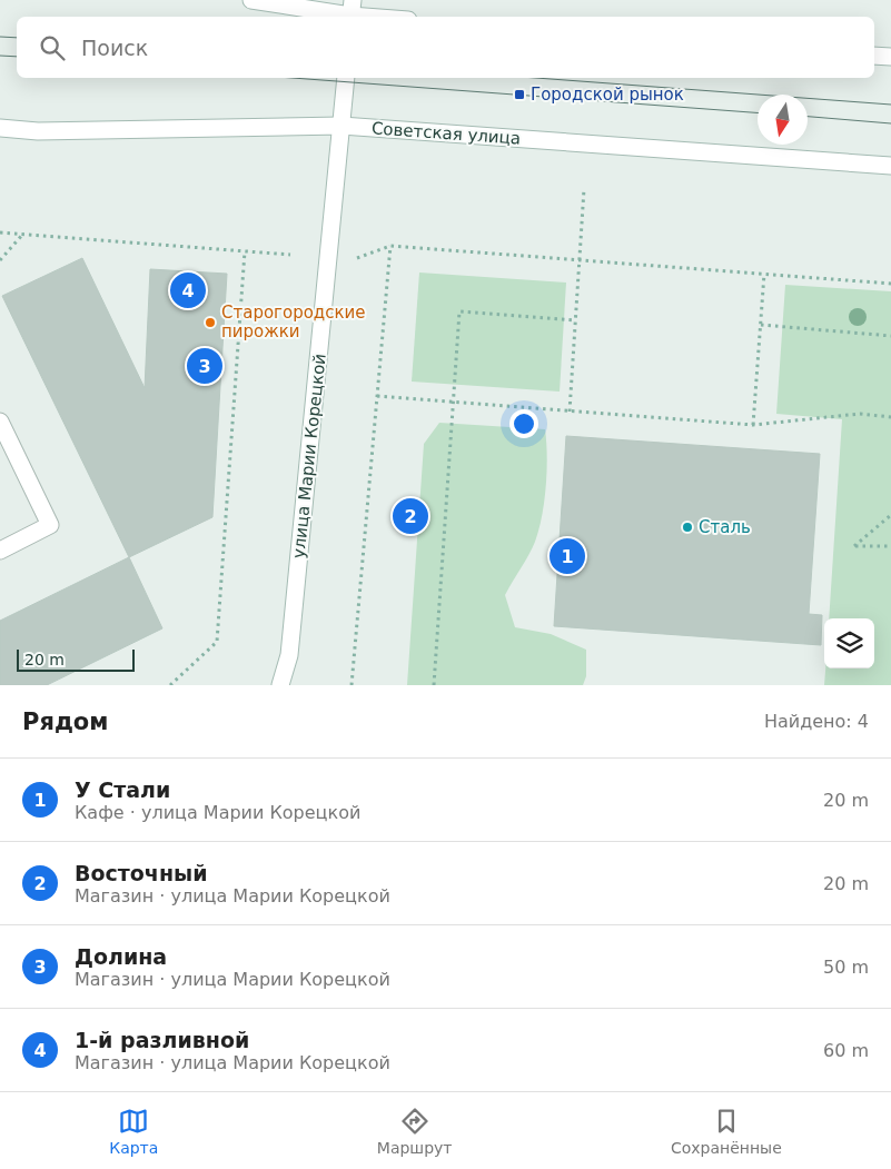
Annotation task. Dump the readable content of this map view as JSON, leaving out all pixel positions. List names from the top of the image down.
{
  "streets": {
    "main road": ["Советская улица", "улица Марии Корецкой"]
  },
  "crossings": [
    ["Советская улица", "улица Марии Корецкой"]
  ],
  "places": {
    "transit": ["Городской рынок"],
    "other": ["Старогородские пирожки", "Сталь"]
  },
  "scale_bar": "20 m",
  "north": "bottom",
  "page": {
    "search": "Поиск",
    "pins": [
      "4",
      "3",
      "2",
      "1"
    ],
    "scale": "20 m",
    "heading": ["Рядом", "Найдено: 4"],
    "list": [
      {
        "mark": "1",
        "name": "У Стали",
        "note": "Кафе · улица Марии Корецкой",
        "value": "20 m"
      },
      {
        "mark": "2",
        "name": "Восточный",
        "note": "Магазин · улица Марии Корецкой",
        "value": "20 m"
      },
      {
        "mark": "3",
        "name": "Долина",
        "note": "Магазин · улица Марии Корецкой",
        "value": "50 m"
      },
      {
        "mark": "4",
        "name": "1-й разливной",
        "note": "Магазин · улица Марии Корецкой",
        "value": "60 m"
      }
    ],
    "nav": ["Карта", "Маршрут", "Сохранённые"]
  }
}
